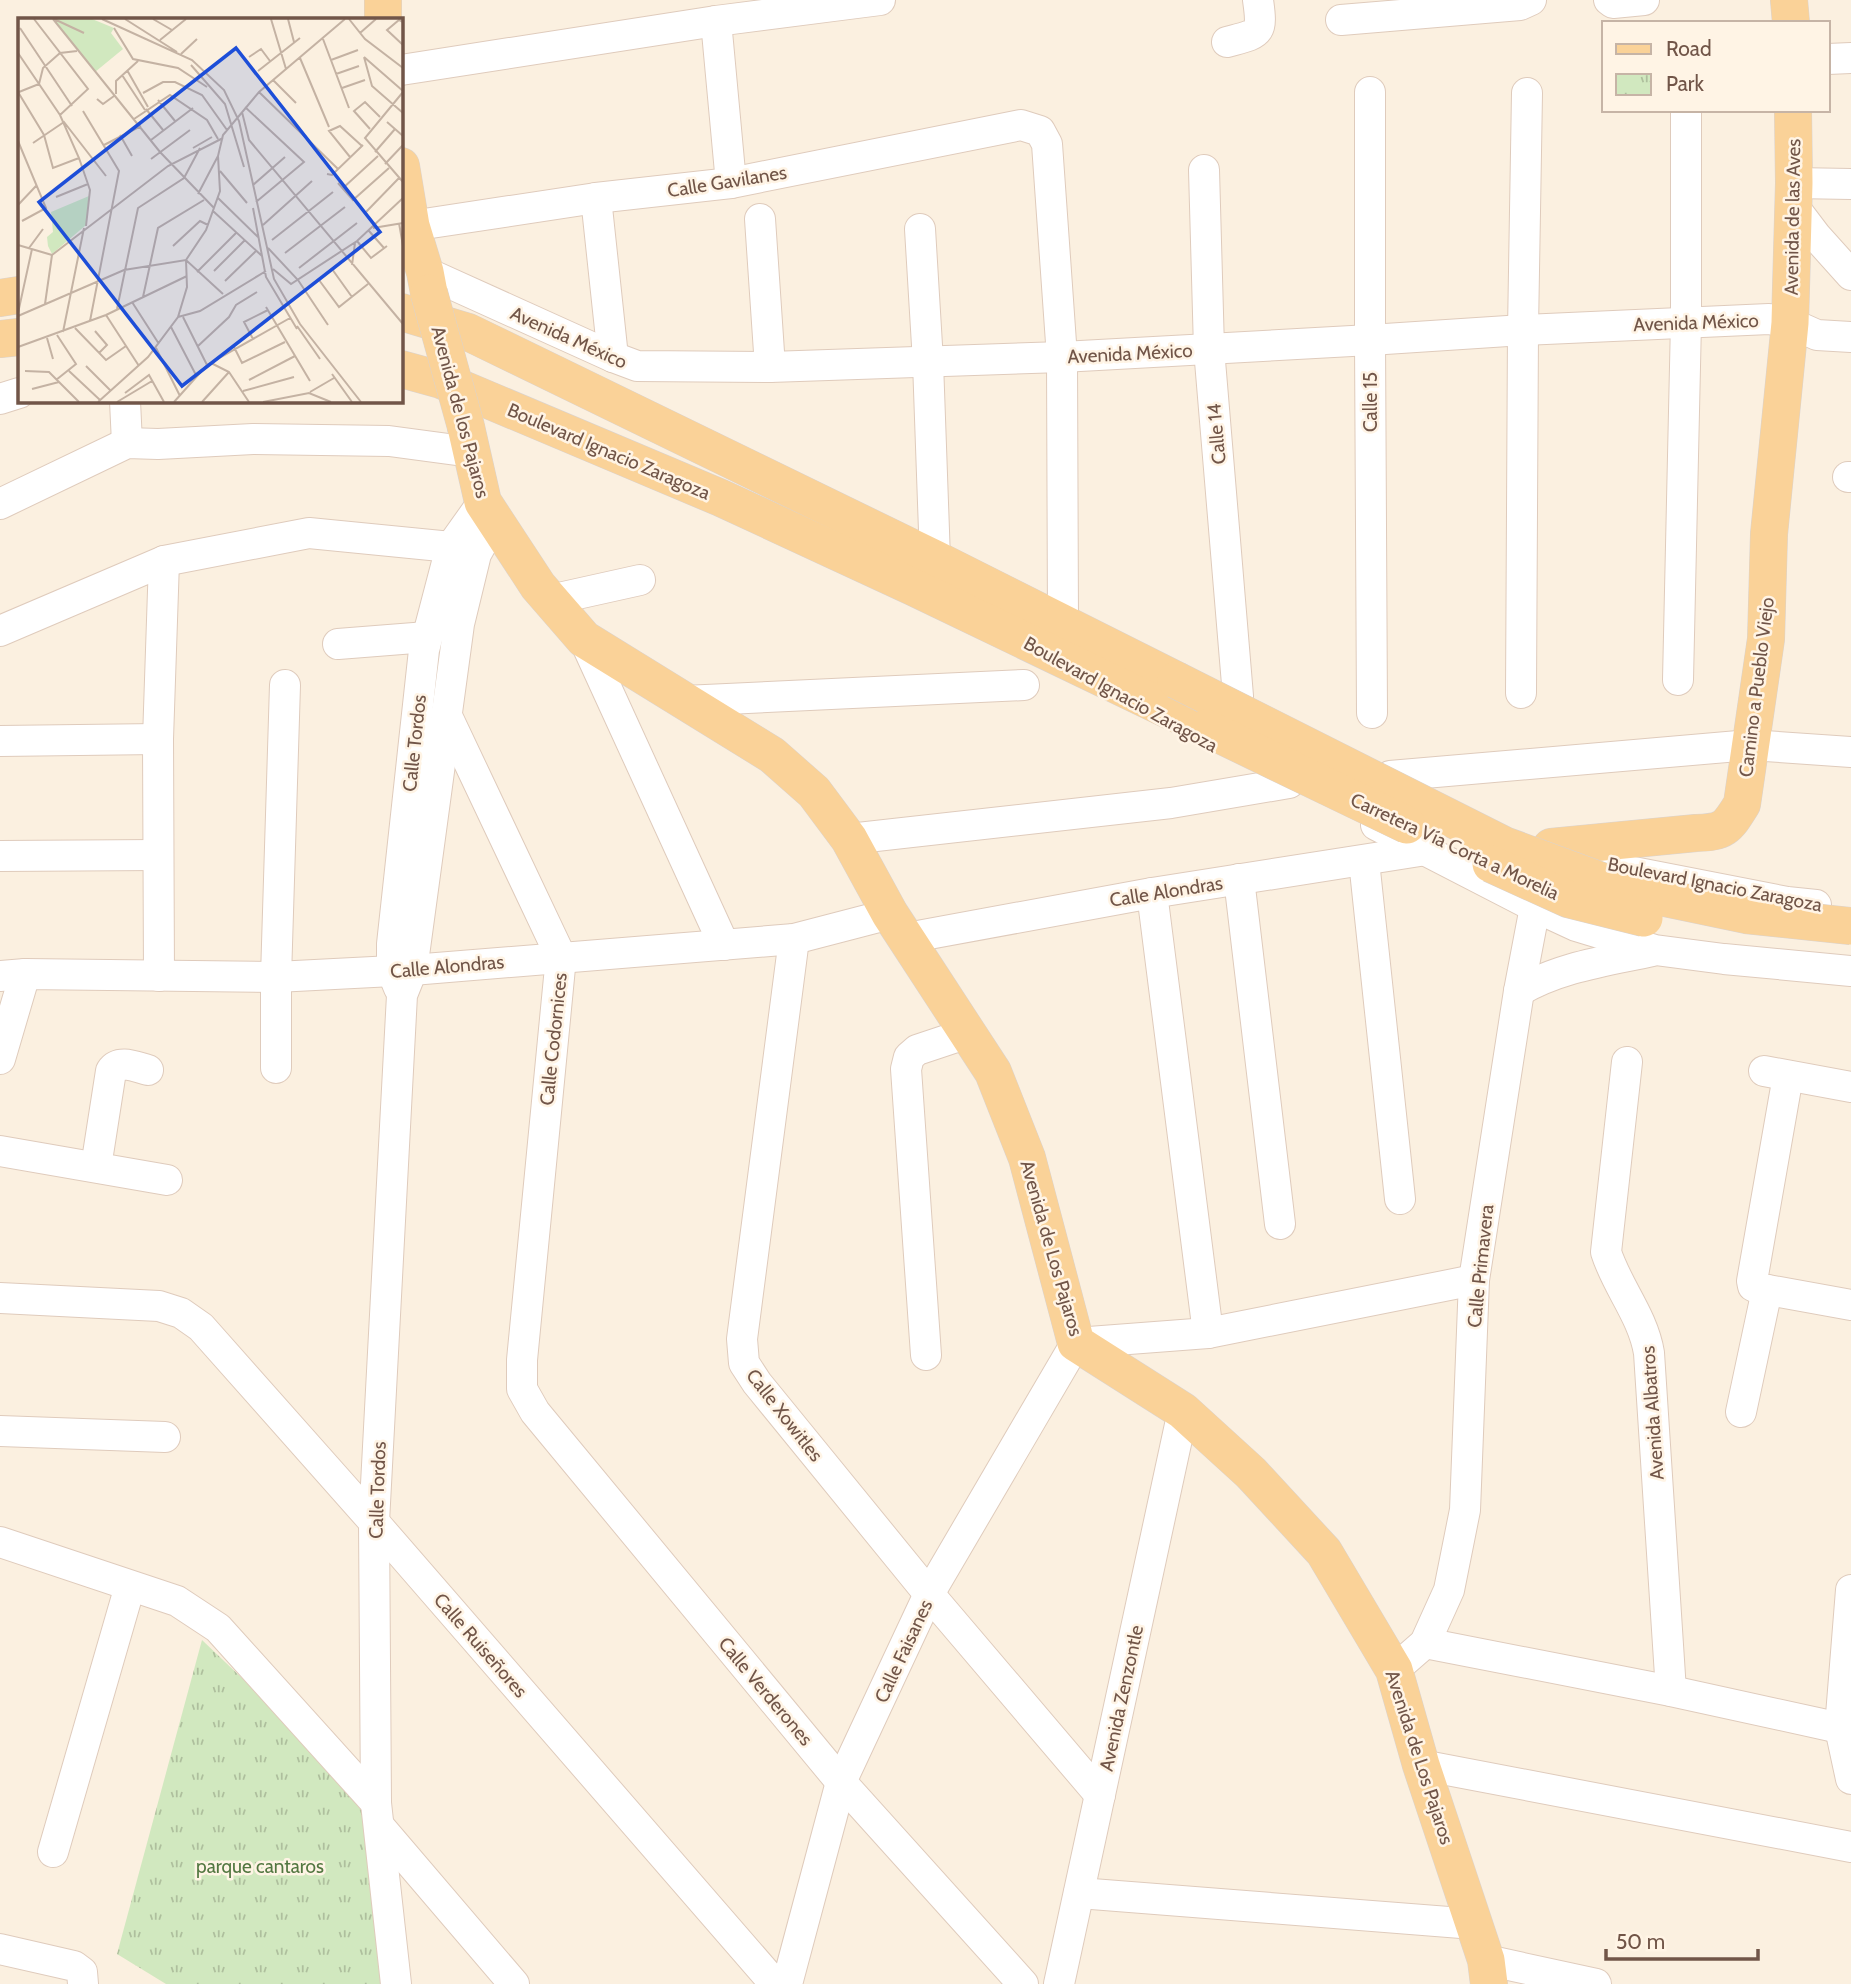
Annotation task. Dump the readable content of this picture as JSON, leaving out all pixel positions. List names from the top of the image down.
{
  "streets": {
    "main road": [
      "Avenida de las Aves",
      "Avenida de los Pajaros",
      "Boulevard Ignacio Zaragoza",
      "Camino a Pueblo Viejo",
      "Carretera Vía Corta a Morelia",
      "Avenida de Los Pajaros"
    ],
    "street": [
      "Calle Gavilanes",
      "Avenida México",
      "Calle 15",
      "Calle 14",
      "Calle Tordos",
      "Calle Alondras",
      "Calle Codornices",
      "Calle Primavera",
      "Avenida Albatros",
      "Calle Xowitles",
      "Calle Ruiseñores",
      "Calle Faisanes",
      "Calle Verderones",
      "Avenida Zenzontle"
    ]
  },
  "crossings": [
    ["Calle Gavilanes", "Avenida México"],
    ["Calle Gavilanes", "Avenida de los Pajaros"],
    ["Avenida de las Aves", "Avenida México"],
    ["Avenida de las Aves", "Camino a Pueblo Viejo"],
    ["Avenida México", "Calle 15"],
    ["Avenida México", "Avenida de los Pajaros"],
    ["Avenida México", "Calle 14"],
    ["Avenida México", "Boulevard Ignacio Zaragoza"],
    ["Avenida México", "Camino a Pueblo Viejo"],
    ["Avenida de los Pajaros", "Boulevard Ignacio Zaragoza"],
    ["Avenida de los Pajaros", "Calle Tordos"],
    ["Avenida de los Pajaros", "Avenida de Los Pajaros"],
    ["Calle 14", "Boulevard Ignacio Zaragoza"],
    ["Boulevard Ignacio Zaragoza", "Camino a Pueblo Viejo"],
    ["Boulevard Ignacio Zaragoza", "Carretera Vía Corta a Morelia"],
    ["Boulevard Ignacio Zaragoza", "Calle Alondras"],
    ["Boulevard Ignacio Zaragoza", "Calle Primavera"],
    ["Camino a Pueblo Viejo", "Calle Primavera"],
    ["Calle Tordos", "Calle Alondras"],
    ["Calle Tordos", "Calle Codornices"],
    ["Calle Tordos", "Calle Ruiseñores"],
    ["Calle Alondras", "Calle Codornices"],
    ["Calle Alondras", "Avenida de Los Pajaros"],
    ["Calle Alondras", "Calle Xowitles"],
    ["Calle Codornices", "Calle Verderones"],
    ["Avenida de Los Pajaros", "Calle Primavera"],
    ["Avenida de Los Pajaros", "Calle Faisanes"],
    ["Avenida de Los Pajaros", "Avenida Zenzontle"],
    ["Calle Xowitles", "Calle Faisanes"],
    ["Calle Xowitles", "Avenida Zenzontle"],
    ["Calle Faisanes", "Calle Verderones"]
  ],
  "parks": ["parque cantaros"],
  "legend": ["Road", "Park"],
  "scale_bar": "50 m"
}
